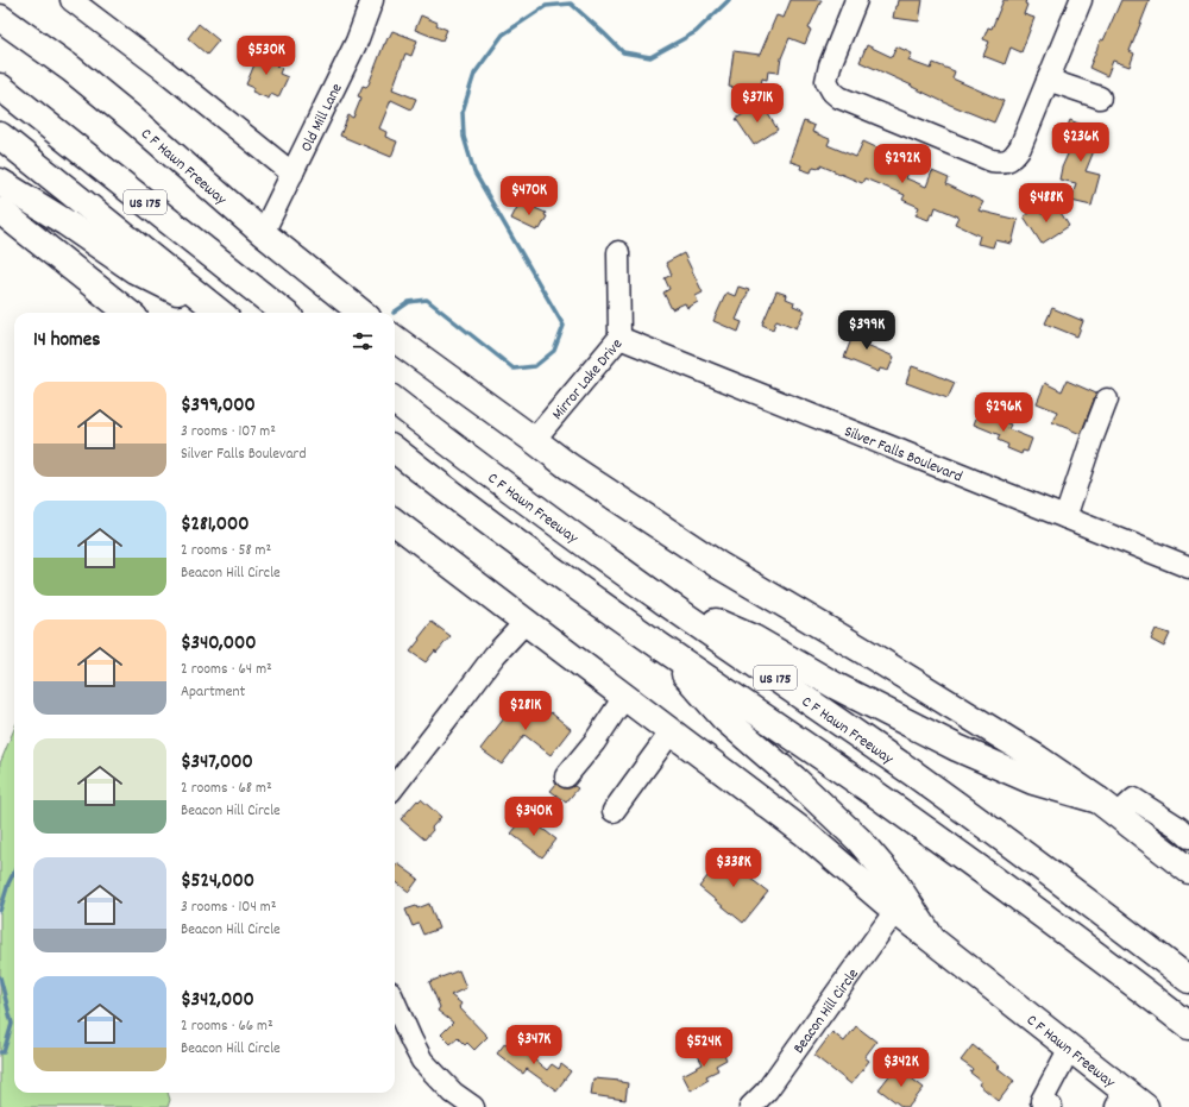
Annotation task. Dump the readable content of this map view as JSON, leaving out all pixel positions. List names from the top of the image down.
{
  "streets": {
    "main road": ["C F Hawn Freeway", "US 175"],
    "street": [
      "Old Mill Lane",
      "Mirror Lake Drive",
      "Silver Falls Boulevard",
      "Beacon Hill Circle"
    ]
  },
  "crossings": [
    ["Old Mill Lane", "C F Hawn Freeway"],
    ["C F Hawn Freeway", "Beacon Hill Circle"],
    ["Mirror Lake Drive", "Silver Falls Boulevard"]
  ],
  "page": {
    "price": [
      "$530K",
      "$371K",
      "$236K",
      "$292K",
      "$470K",
      "$488K",
      "$399K",
      "$296K",
      "$281K",
      "$340K",
      "$338K",
      "$347K",
      "$524K",
      "$342K"
    ],
    "heading": "14 homes",
    "list": [
      {
        "name": "$399,000",
        "note": "3 rooms · 107 m² · Silver Falls Boulevard"
      },
      {
        "name": "$281,000",
        "note": "2 rooms · 58 m² · Beacon Hill Circle"
      },
      {
        "name": "$340,000",
        "note": "2 rooms · 64 m² · Apartment"
      },
      {
        "name": "$347,000",
        "note": "2 rooms · 68 m² · Beacon Hill Circle"
      },
      {
        "name": "$524,000",
        "note": "3 rooms · 104 m² · Beacon Hill Circle"
      },
      {
        "name": "$342,000",
        "note": "2 rooms · 66 m² · Beacon Hill Circle"
      }
    ]
  }
}
